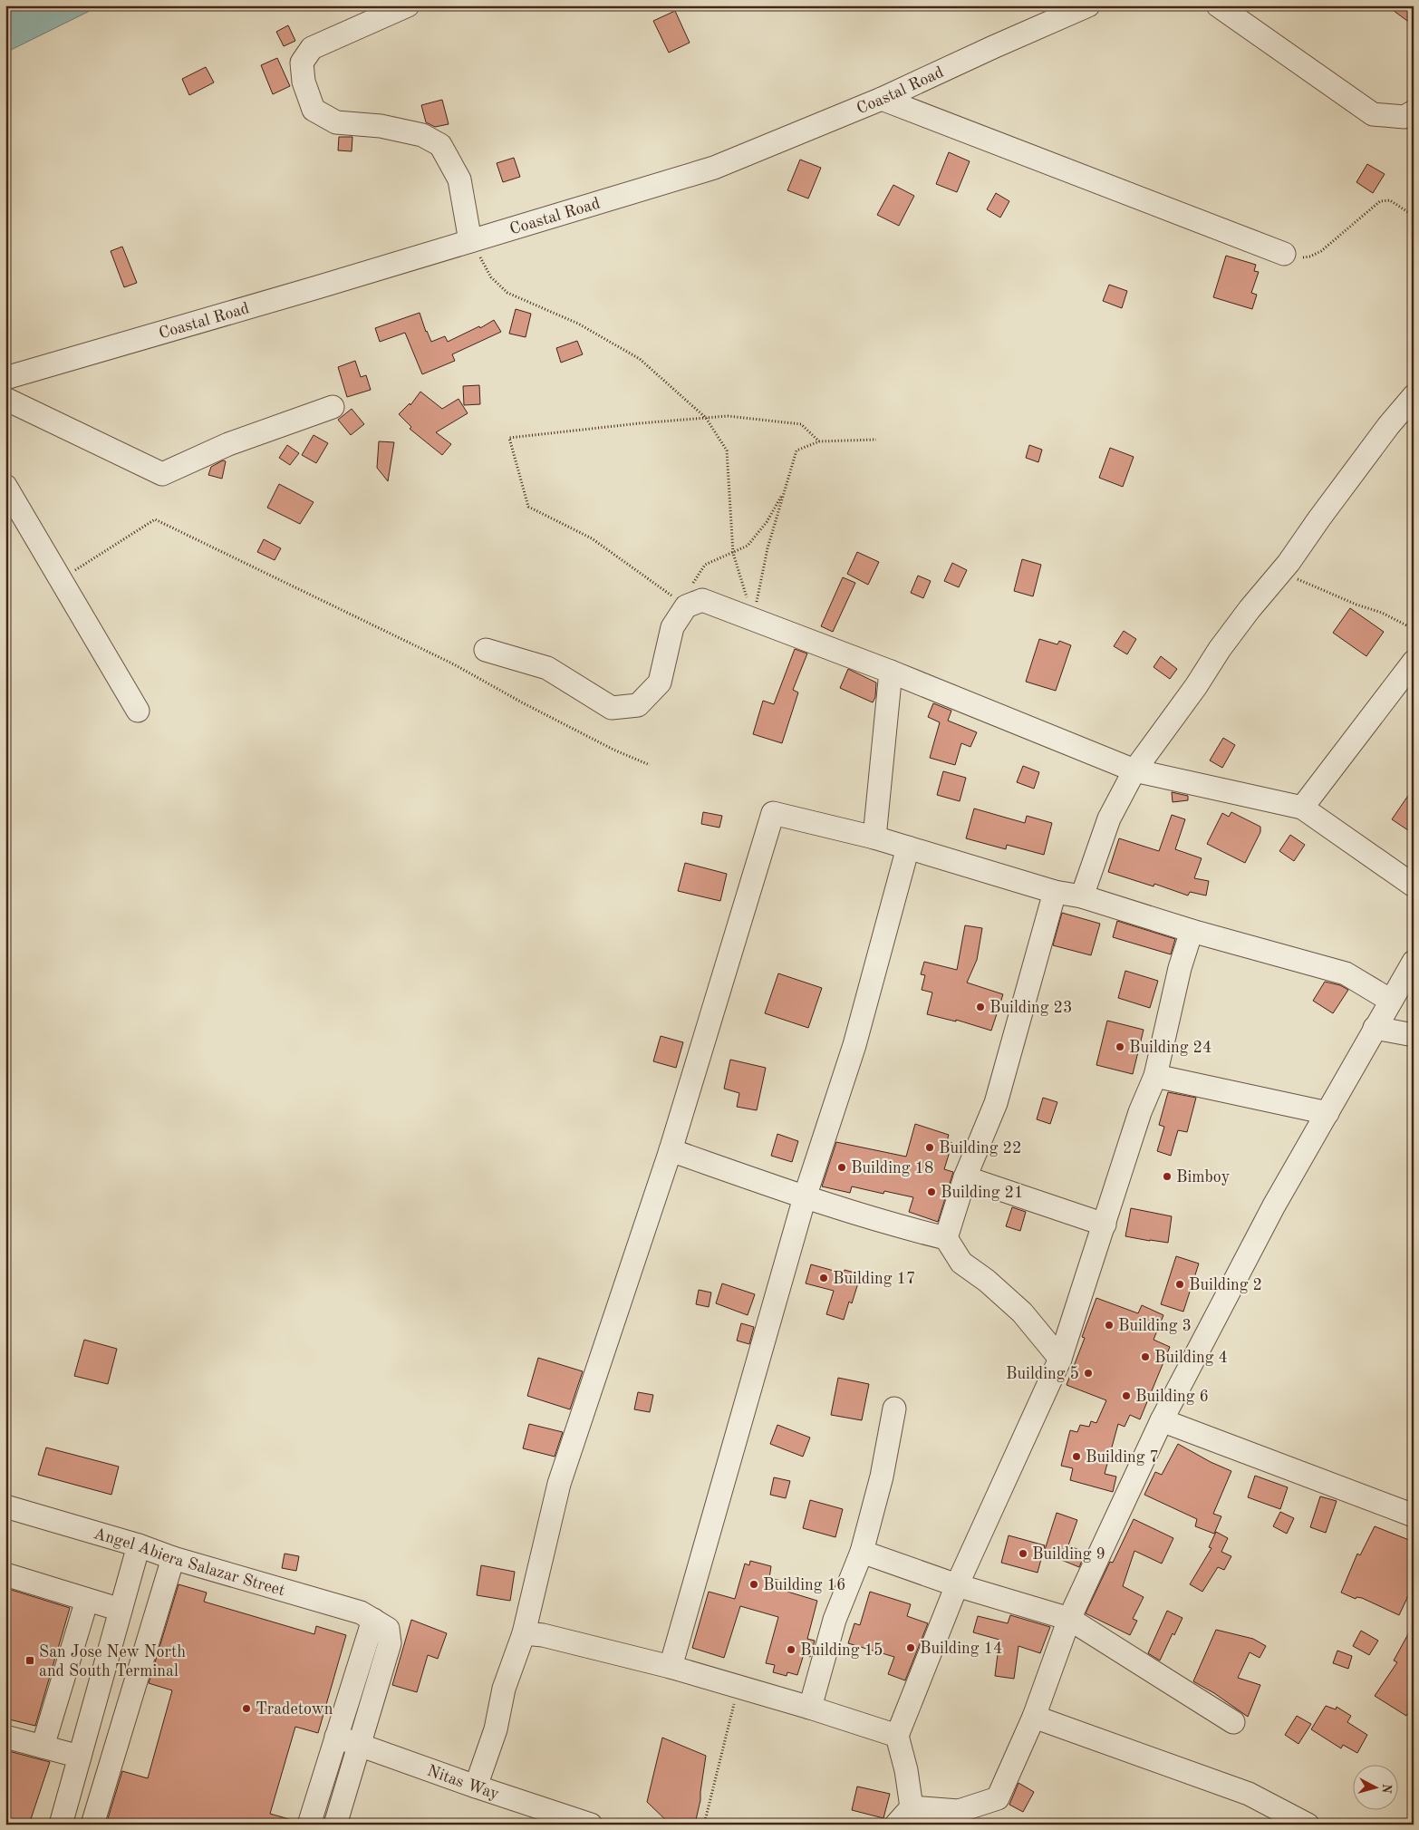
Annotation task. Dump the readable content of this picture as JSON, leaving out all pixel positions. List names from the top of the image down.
{
  "streets": {
    "street": ["Coastal Road", "Angel Abiera Salazar Street", "Nitas Way"]
  },
  "crossings": [
    ["Angel Abiera Salazar Street", "Nitas Way"]
  ],
  "places": {
    "other": [
      "Building 23",
      "Building 24",
      "Building 22",
      "Building 18",
      "Bimboy",
      "Building 21",
      "Building 17",
      "Building 2",
      "Building 3",
      "Building 4",
      "Building 5",
      "Building 6",
      "Building 7",
      "Building 9",
      "Building 16",
      "Building 14",
      "Building 15",
      "Tradetown"
    ],
    "transit": ["San Jose New North and South Terminal"]
  },
  "north": "right"
}
